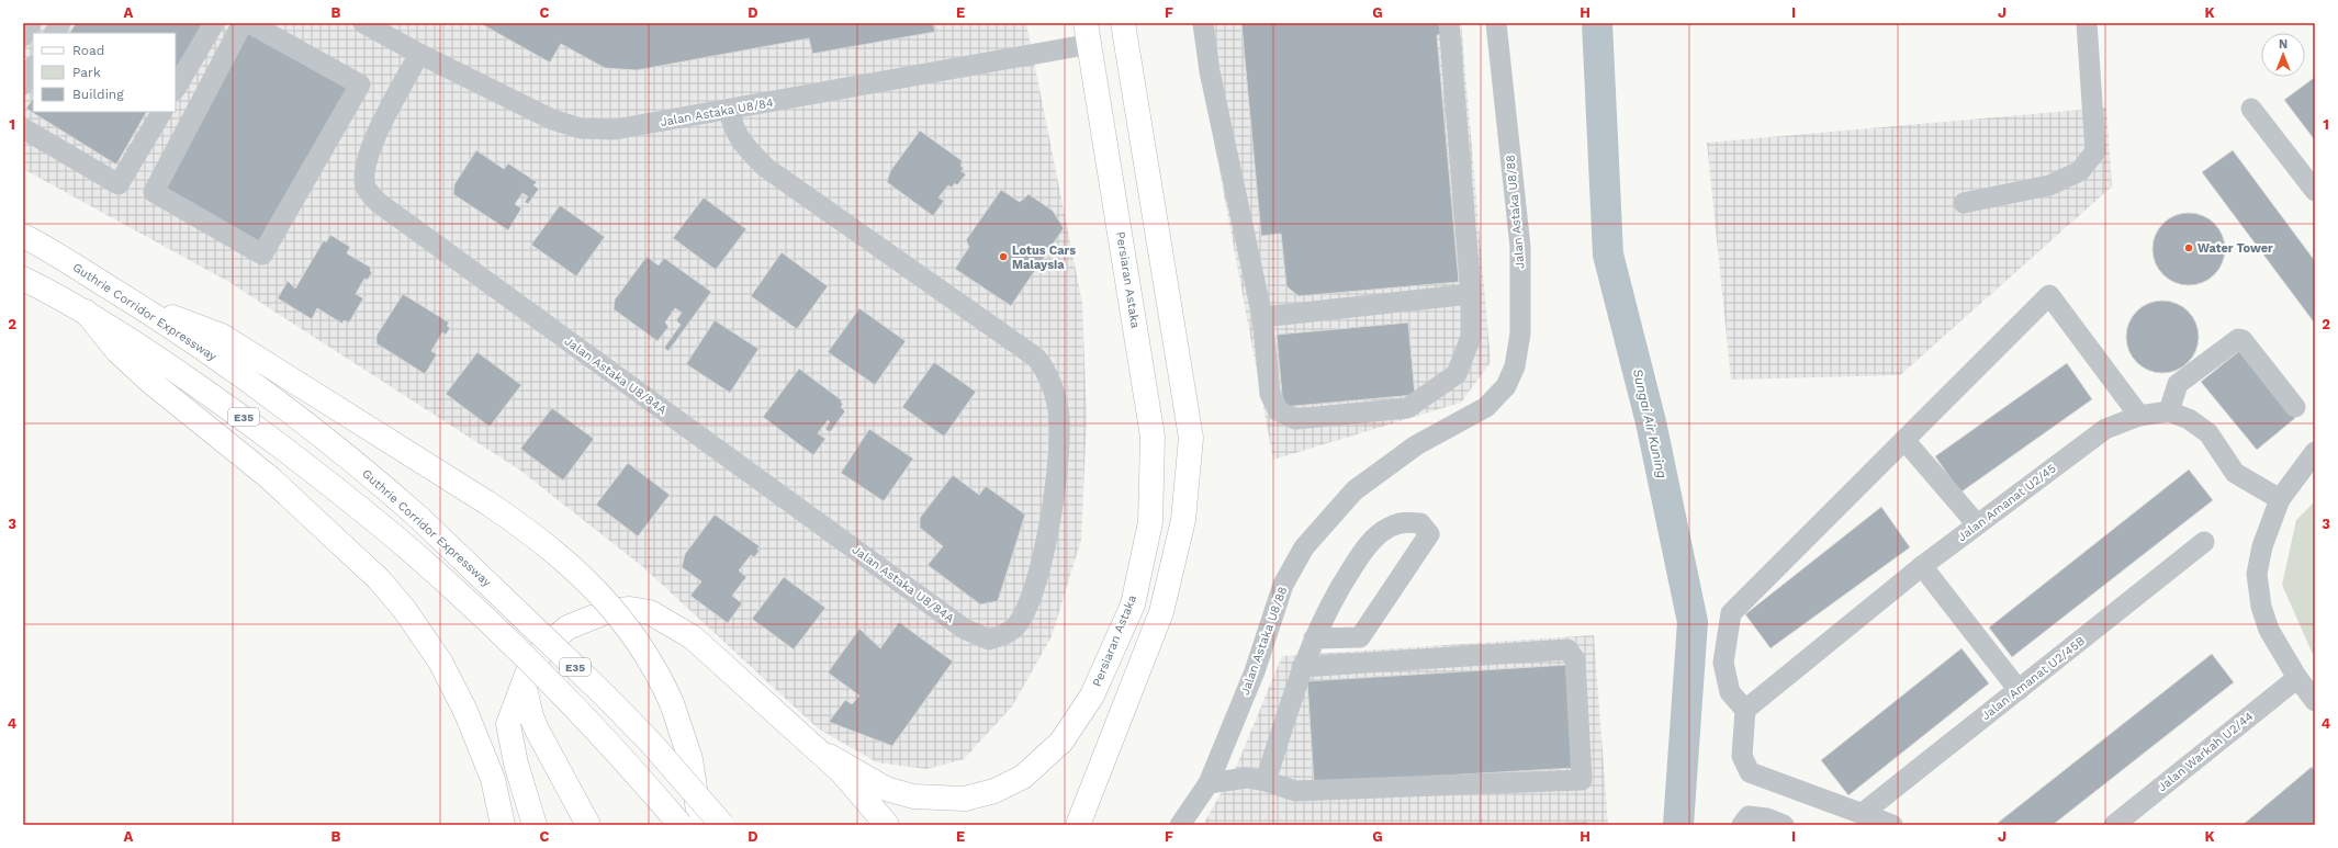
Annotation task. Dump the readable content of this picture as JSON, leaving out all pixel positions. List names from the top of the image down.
{
  "streets": {
    "main road": ["Persiaran Astaka", "Guthrie Corridor Expressway", "E35"],
    "street": [
      "Jalan Astaka U8/84",
      "Jalan Astaka U8/88",
      "Jalan Astaka U8/84A",
      "Jalan Amanat U2/45",
      "Jalan Amanat U2/45B",
      "Jalan Warkah U2/44"
    ]
  },
  "crossings": [
    ["Jalan Astaka U8/84", "Persiaran Astaka"],
    ["Jalan Astaka U8/84", "Jalan Astaka U8/84A"]
  ],
  "water": ["Sungai Air Kuning"],
  "places": ["Water Tower", "Lotus Cars Malaysia"],
  "legend": ["Road", "Park", "Building"],
  "north": "top",
  "grid": {
    "columns": [
      "A",
      "B",
      "C",
      "D",
      "E",
      "F",
      "G",
      "H",
      "I",
      "J",
      "K"
    ],
    "rows": [
      "1",
      "2",
      "3",
      "4"
    ]
  }
}
